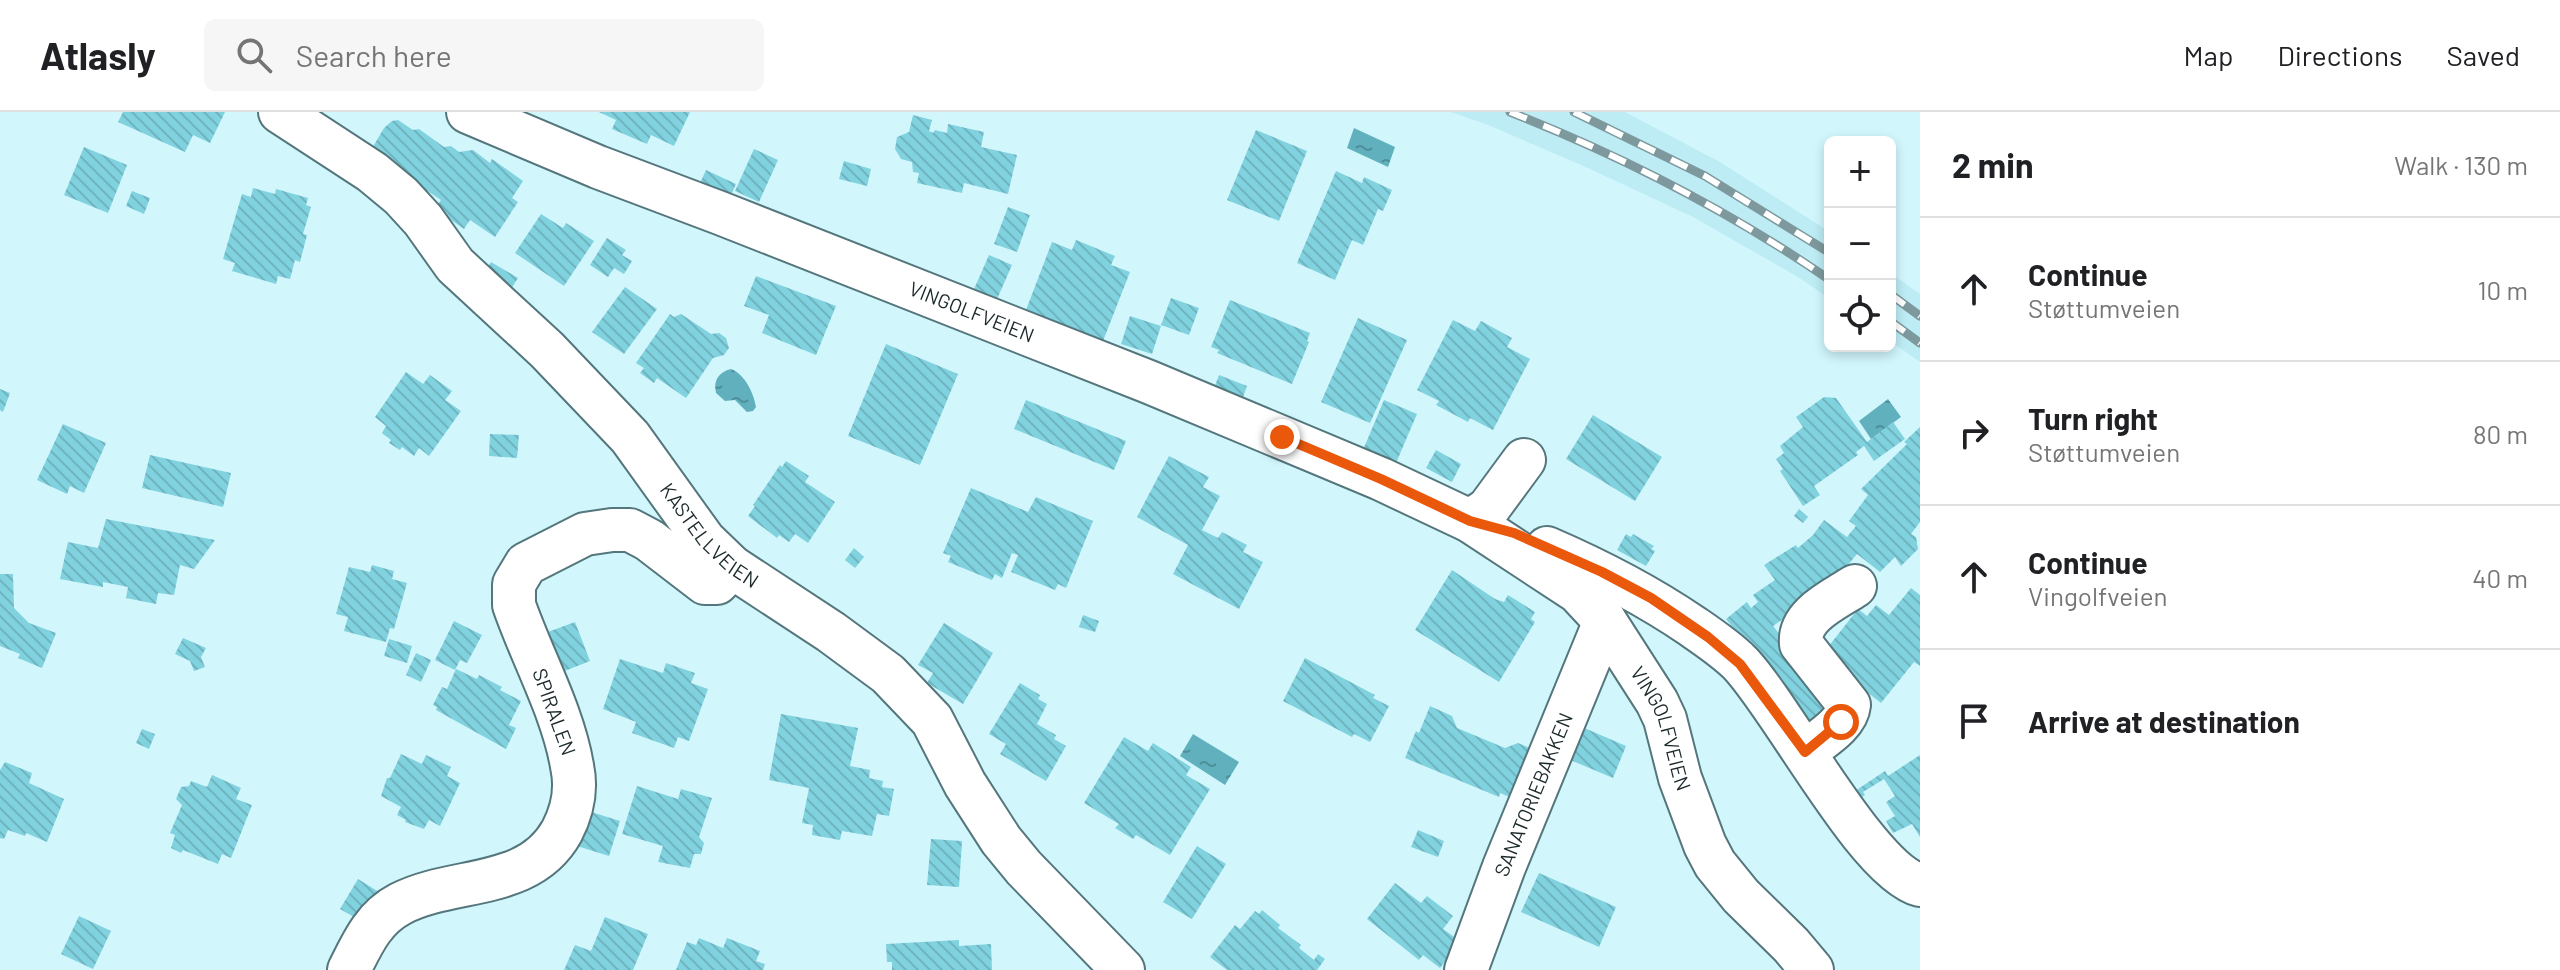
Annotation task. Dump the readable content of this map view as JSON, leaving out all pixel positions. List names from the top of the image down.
{
  "streets": {
    "street": [
      "VINGOLFVEIEN",
      "KASTELLVEIEN",
      "SPIRALEN",
      "SANATORIEBAKKEN"
    ]
  },
  "crossings": [
    ["VINGOLFVEIEN", "SANATORIEBAKKEN"],
    ["KASTELLVEIEN", "SPIRALEN"]
  ],
  "page": {
    "header": "Atlasly",
    "search": "Search here",
    "nav": ["Map", "Directions", "Saved"],
    "heading": ["2 min", "Walk · 130 m"],
    "map_buttons": ["+", "−"],
    "list": [
      ["Continue", "Støttumveien", "10 m"],
      ["Turn right", "Støttumveien", "80 m"],
      ["Continue", "Vingolfveien", "40 m"],
      "Arrive at destination"
    ]
  }
}
